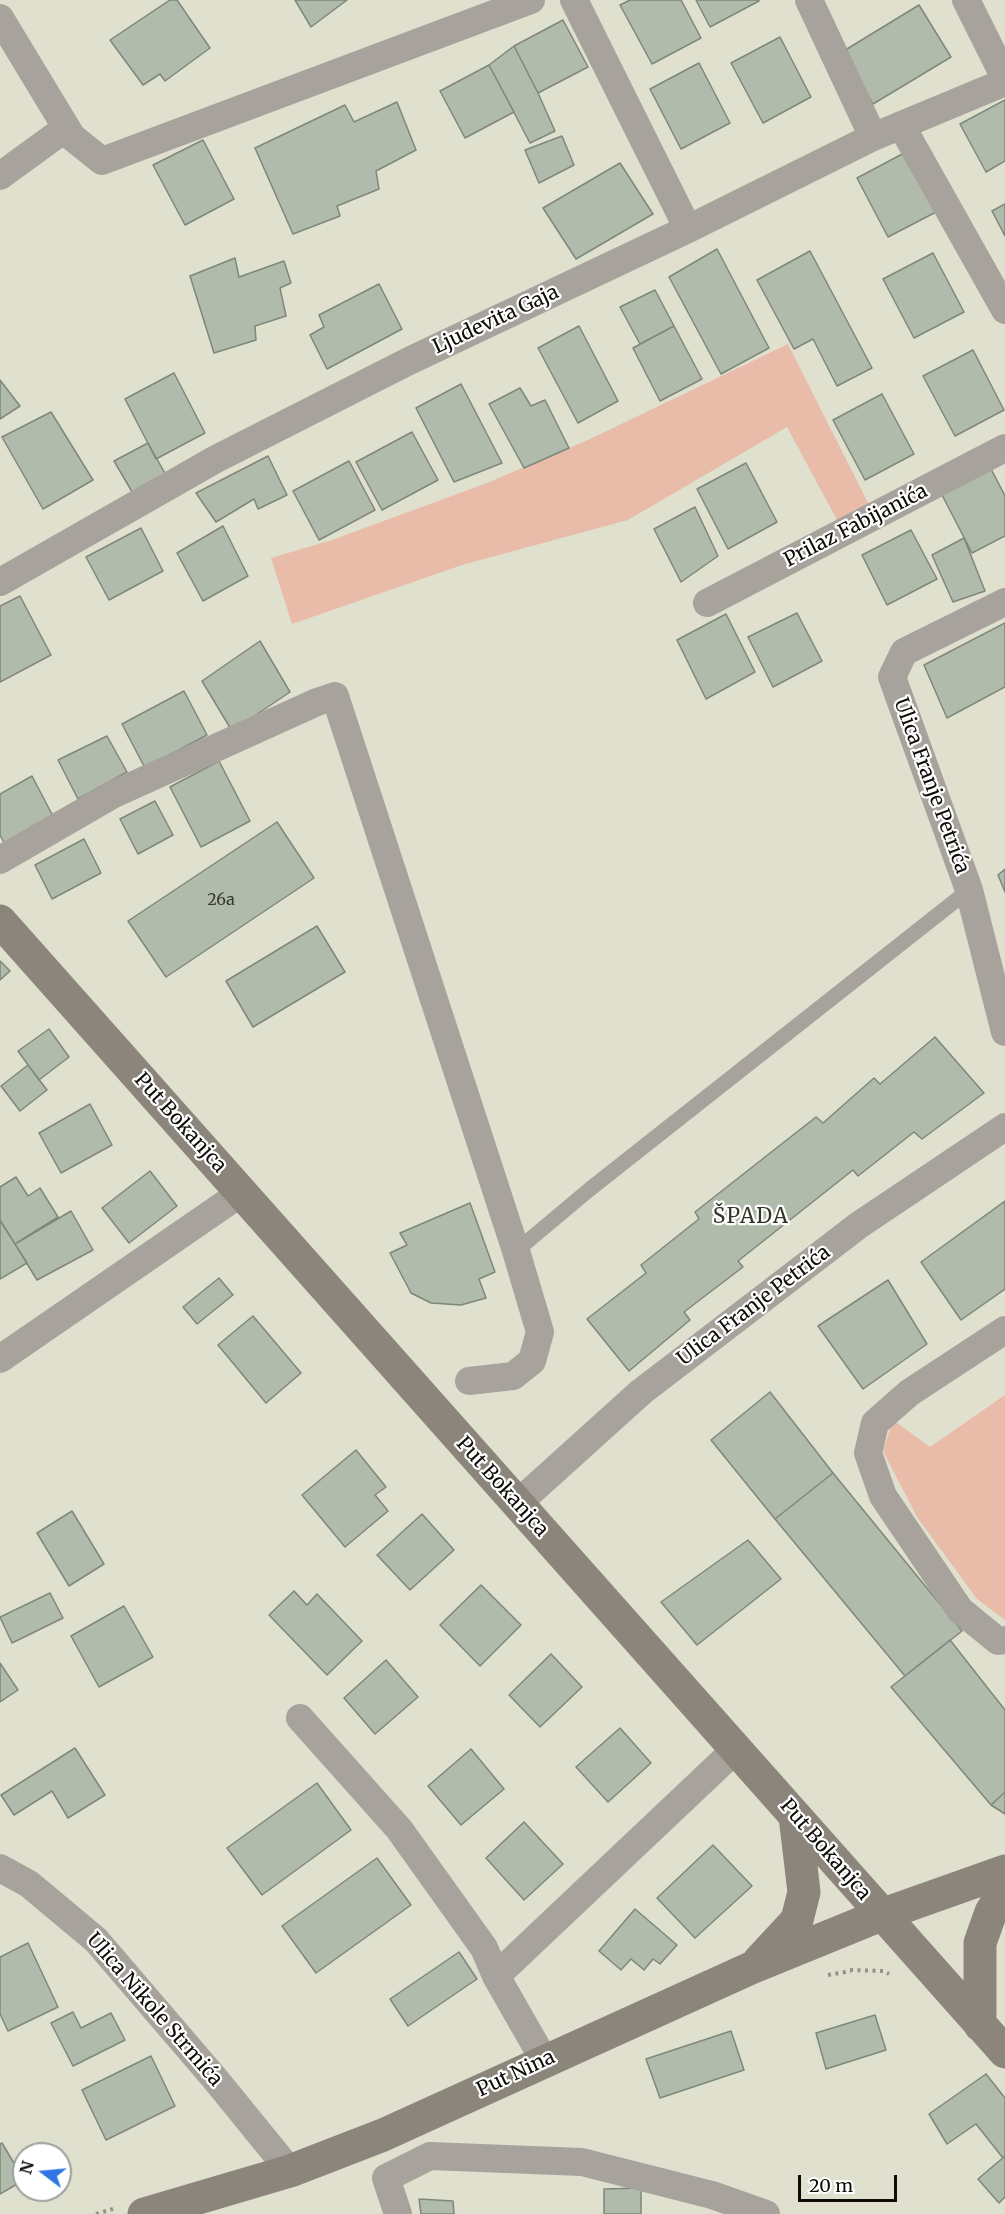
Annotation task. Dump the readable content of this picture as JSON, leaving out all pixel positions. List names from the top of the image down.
{
  "streets": {
    "main road": ["Put Bokanjca", "Put Nina"],
    "street": [
      "Ljudevita Gaja",
      "Prilaz Fabijanića",
      "Ulica Franje Petrića",
      "Ulica Nikole Strmića"
    ]
  },
  "crossings": [
    ["Ulica Franje Petrića", "Put Bokanjca"],
    ["Put Bokanjca", "Put Nina"],
    ["Ulica Nikole Strmića", "Put Nina"]
  ],
  "districts": ["ŠPADA"],
  "house_numbers": ["26a"],
  "scale_bar": "20 m",
  "north": "left"
}
